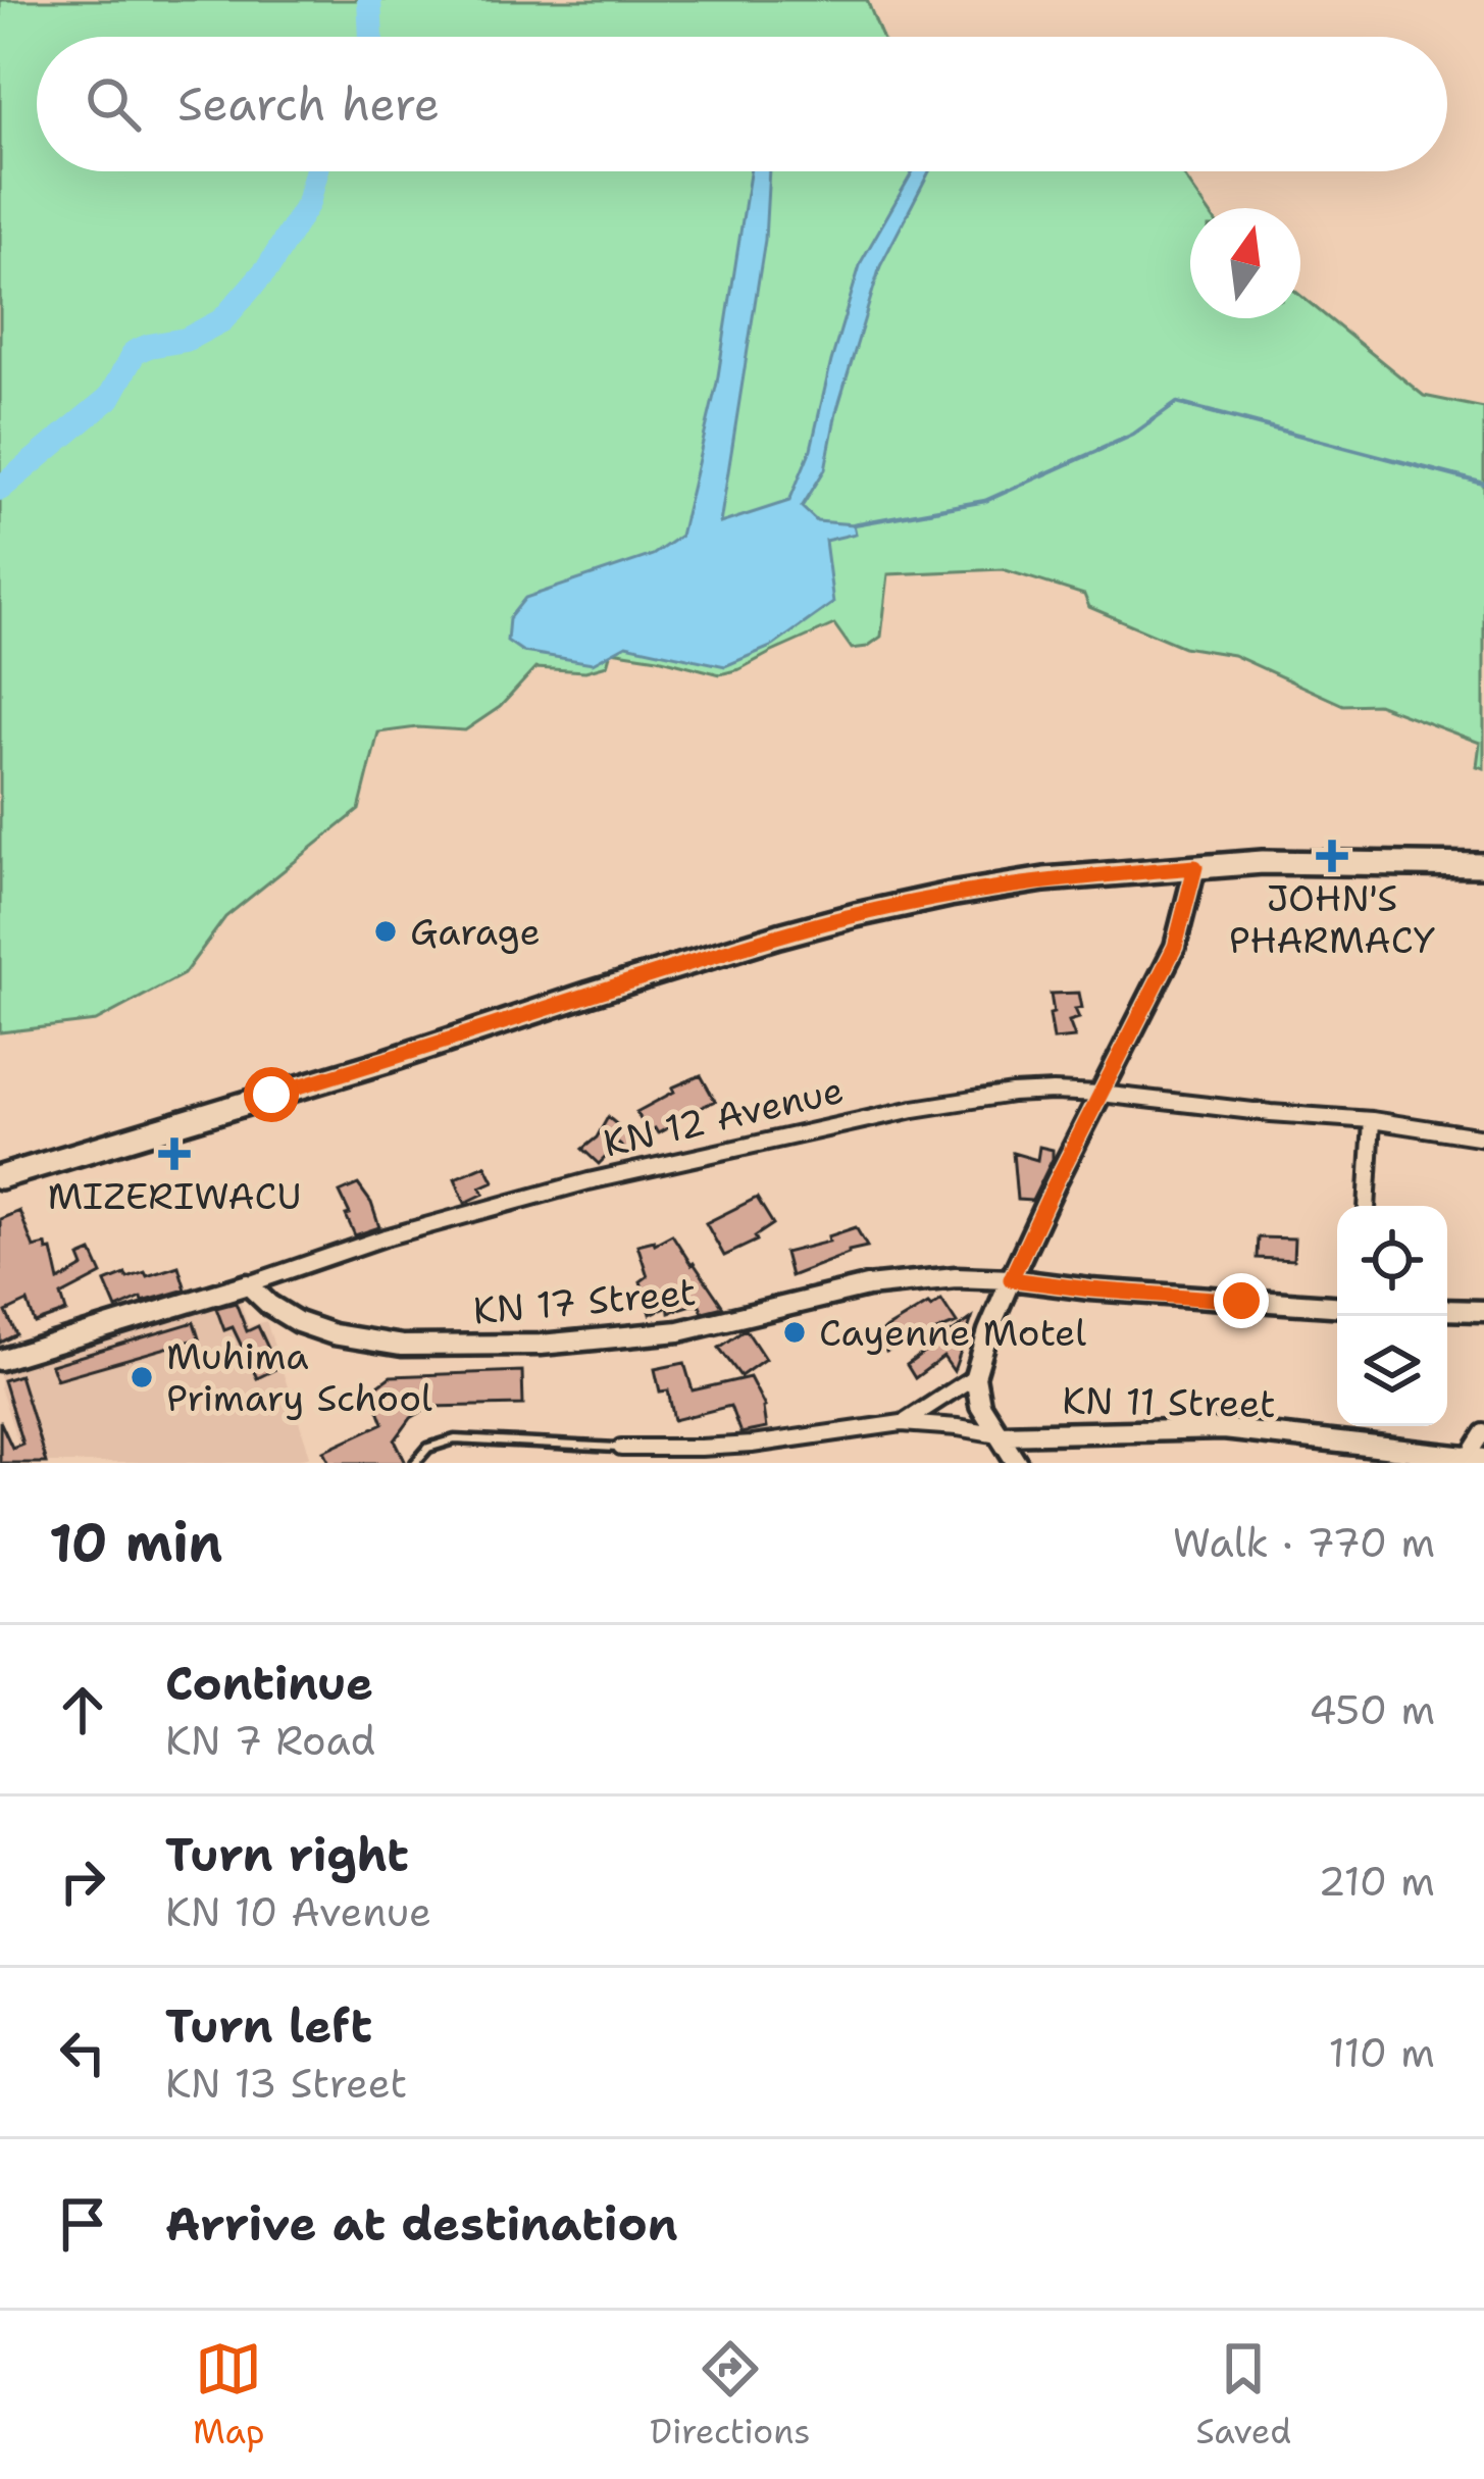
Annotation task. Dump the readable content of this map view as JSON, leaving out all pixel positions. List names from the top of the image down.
{
  "streets": {
    "street": ["KN 12 Avenue", "KN 17 Street", "KN 11 Street"]
  },
  "crossings": [
    ["KN 12 Avenue", "KN 17 Street"]
  ],
  "places": {
    "health": ["JOHN'S PHARMACY", "MIZERIWACU"],
    "other": ["Garage", "Cayenne Motel", "Muhima Primary School"]
  },
  "north": "top",
  "page": {
    "search": "Search here",
    "heading": ["10 min", "Walk · 770 m"],
    "list": [
      ["Continue", "KN 7 Road", "450 m"],
      ["Turn right", "KN 10 Avenue", "210 m"],
      ["Turn left", "KN 13 Street", "110 m"],
      "Arrive at destination"
    ],
    "nav": ["Map", "Directions", "Saved"]
  }
}
